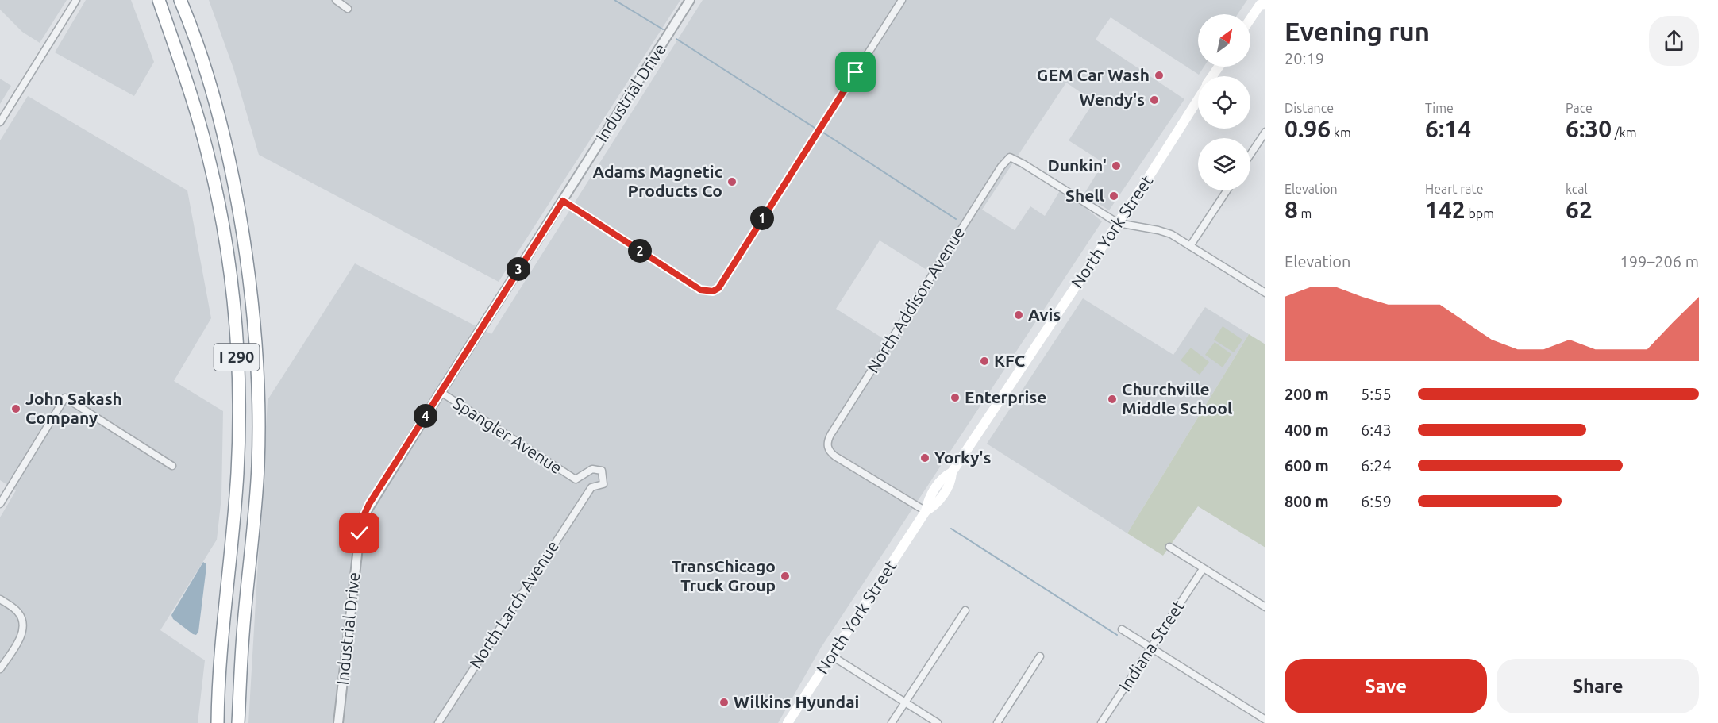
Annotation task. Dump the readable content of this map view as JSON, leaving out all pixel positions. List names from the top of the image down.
{
  "streets": {
    "highway": ["I 290"],
    "main road": ["North York Street"],
    "street": [
      "Industrial Drive",
      "North Addison Avenue",
      "Spangler Avenue",
      "North Larch Avenue",
      "Indiana Street"
    ]
  },
  "crossings": [
    ["Industrial Drive", "Spangler Avenue"],
    ["North York Street", "North Addison Avenue"],
    ["Spangler Avenue", "North Larch Avenue"]
  ],
  "places": [
    "GEM Car Wash",
    "Wendy's",
    "Dunkin'",
    "Adams Magnetic Products Co",
    "Shell",
    "Avis",
    "KFC",
    "Enterprise",
    "Churchville Middle School",
    "John Sakash Company",
    "Yorky's",
    "TransChicago Truck Group",
    "Wilkins Hyundai"
  ],
  "north": "top right",
  "page": {
    "heading": ["Evening run", "20:19"],
    "stats": [
      ["Distance", "0.96 km"],
      ["Time", "6:14"],
      ["Pace", "6:30 /km"],
      ["Elevation", "8 m"],
      ["Heart rate", "142 bpm"],
      ["kcal", "62"]
    ],
    "pins": [
      "1",
      "2",
      "3",
      "4"
    ],
    "chart": ["Elevation", "199–206 m"],
    "list": [
      {
        "name": "200 m",
        "note": "5:55"
      },
      {
        "name": "400 m",
        "note": "6:43"
      },
      {
        "name": "600 m",
        "note": "6:24"
      },
      {
        "name": "800 m",
        "note": "6:59"
      }
    ],
    "buttons": ["Save", "Share"]
  }
}
